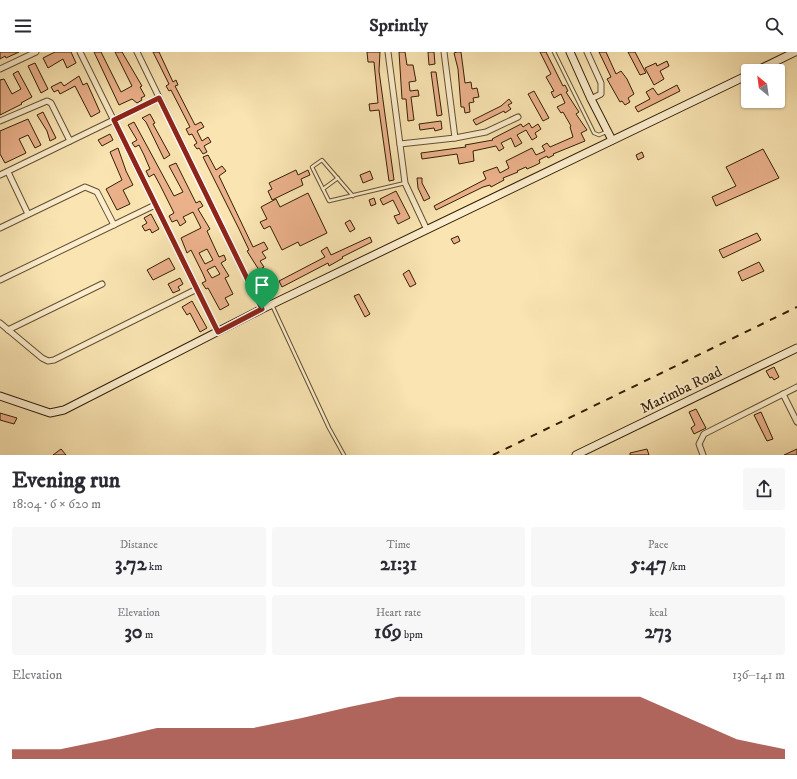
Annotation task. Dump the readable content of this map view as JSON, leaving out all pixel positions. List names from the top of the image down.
{
  "streets": {
    "street": ["Marimba Road"]
  },
  "north": "top left",
  "page": {
    "header": "Sprintly",
    "heading": ["Evening run", "18:04 · 6 × 620 m"],
    "stats": [
      ["Distance", "3.72 km"],
      ["Time", "21:31"],
      ["Pace", "5:47 /km"],
      ["Elevation", "30 m"],
      ["Heart rate", "169 bpm"],
      ["kcal", "273"]
    ],
    "chart": ["Elevation", "136–141 m"]
  }
}
